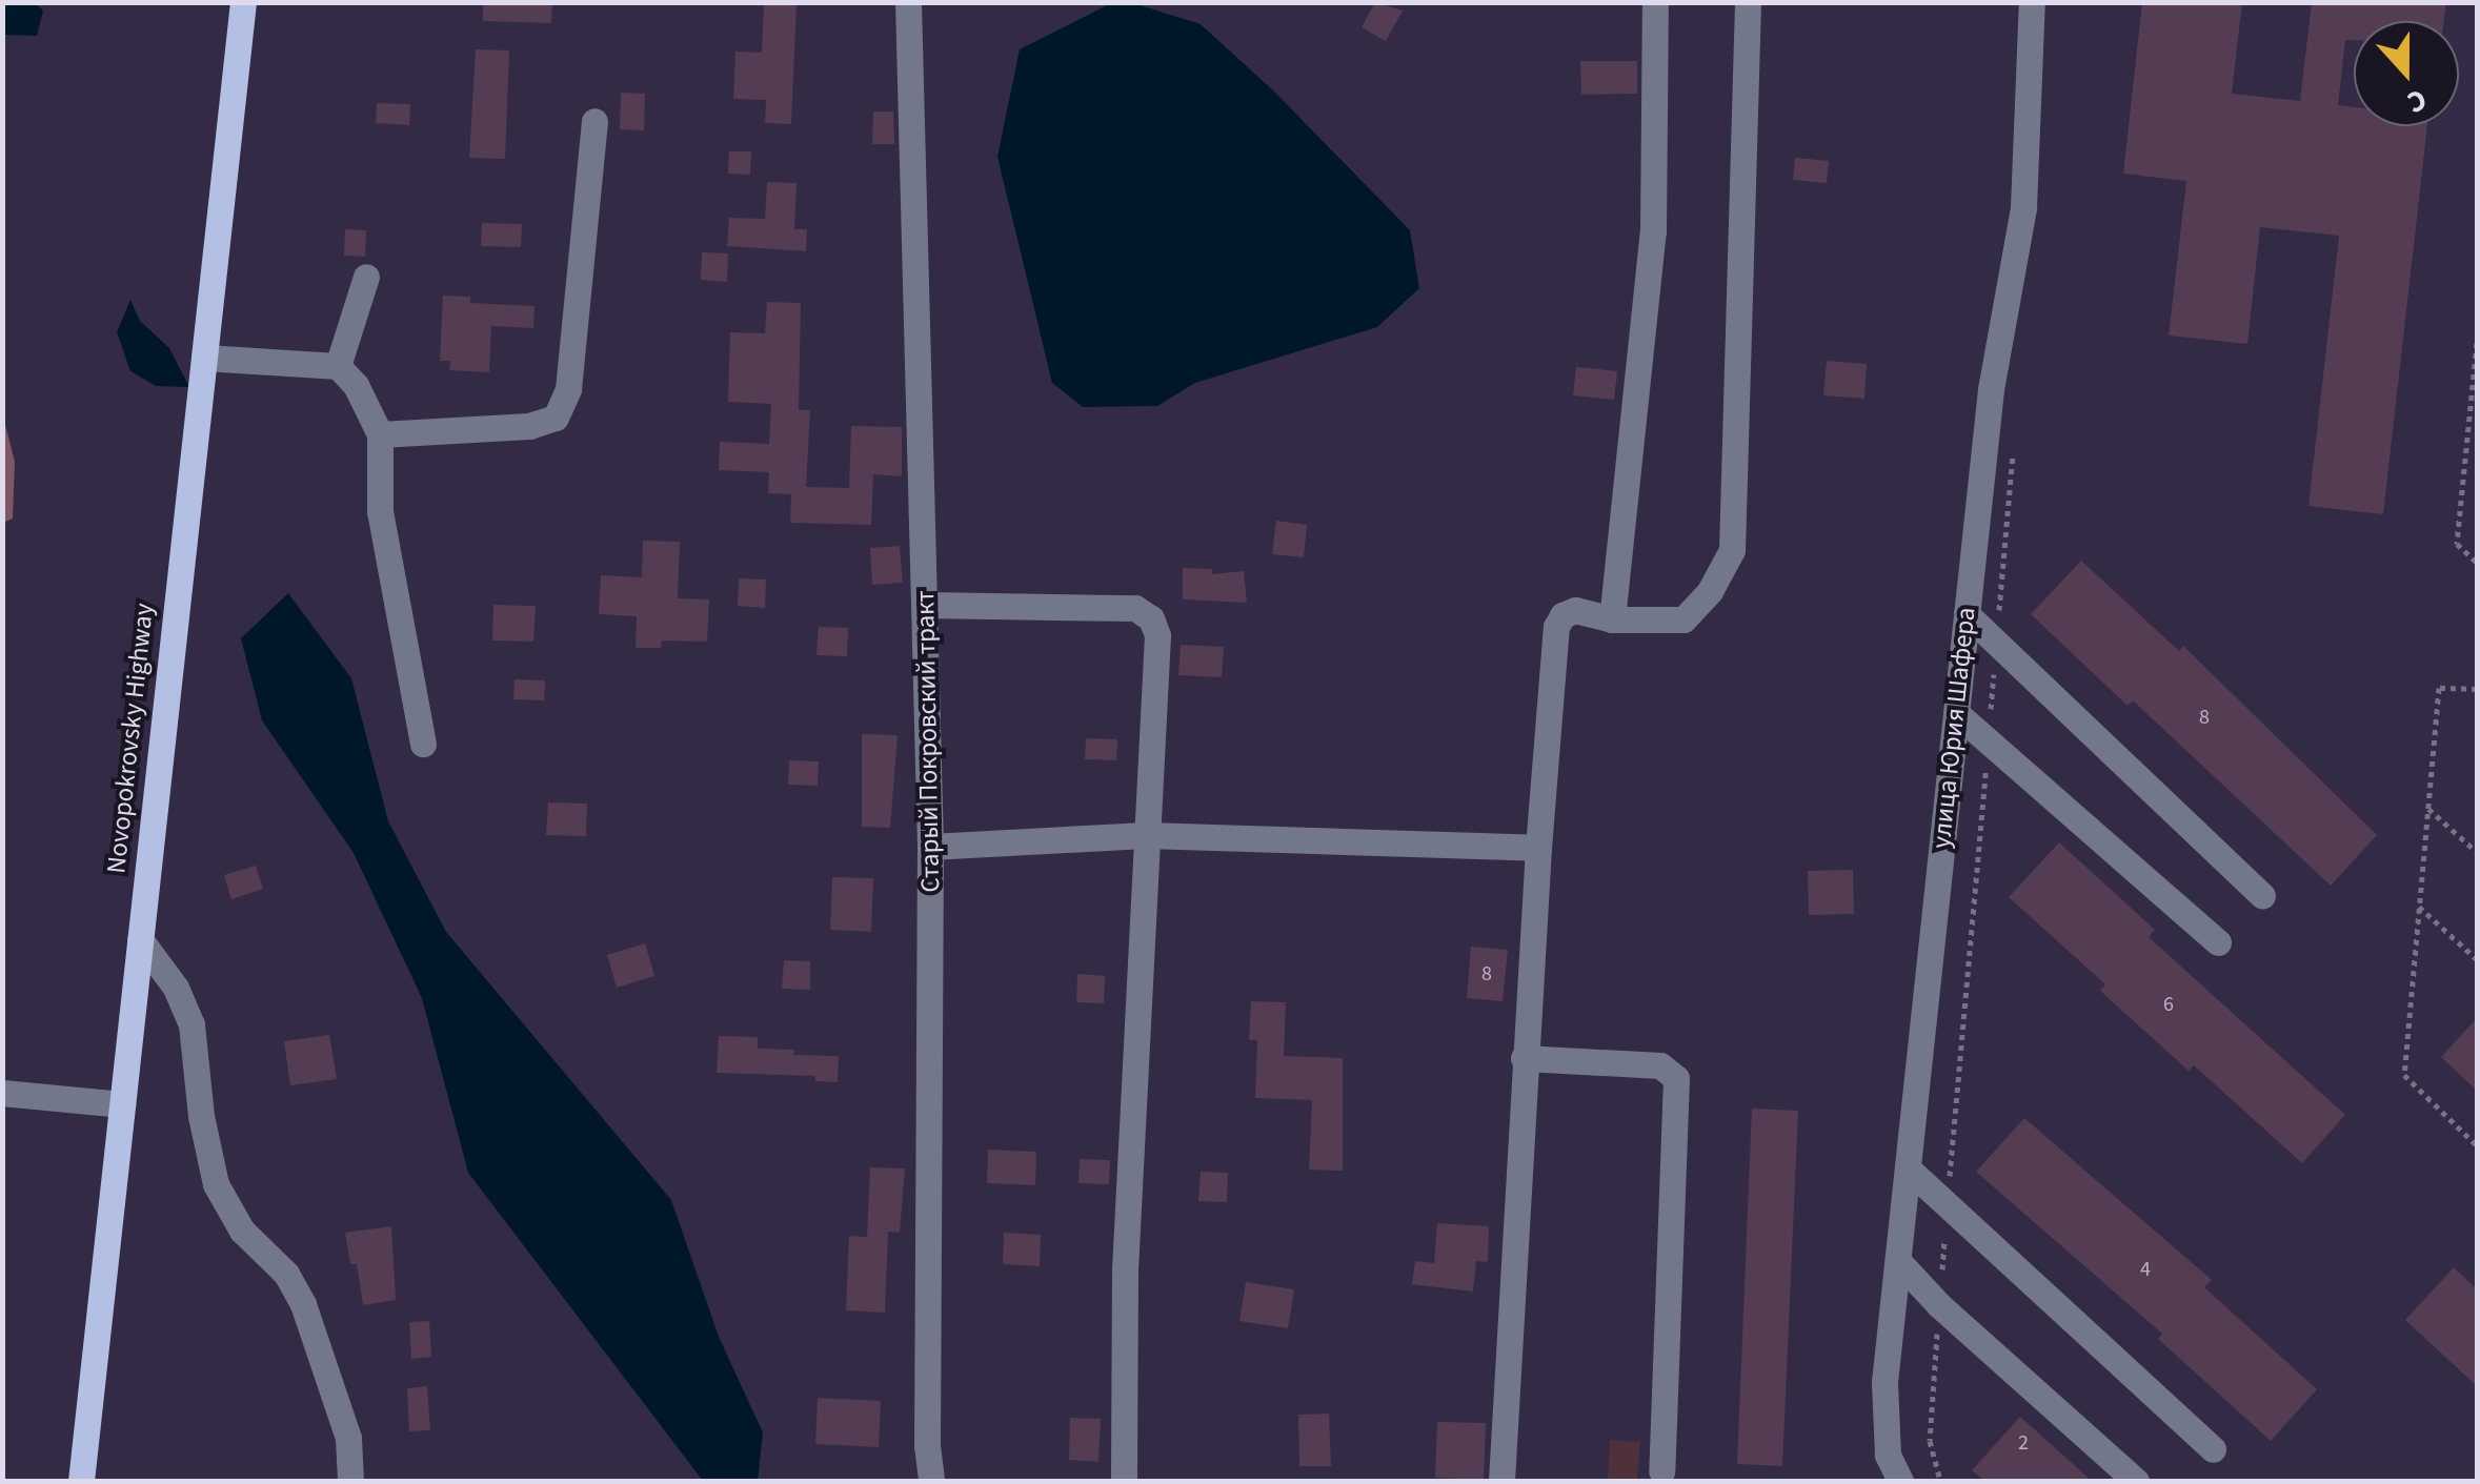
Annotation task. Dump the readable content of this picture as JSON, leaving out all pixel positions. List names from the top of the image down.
{
  "streets": {
    "main road": ["Novopokrovsky Highway"],
    "street": ["улица Юрия Шафера", "Старый Покровский тракт"]
  },
  "house_numbers": [
    "8",
    "8",
    "6",
    "4",
    "2"
  ],
  "north": "bottom"
}
